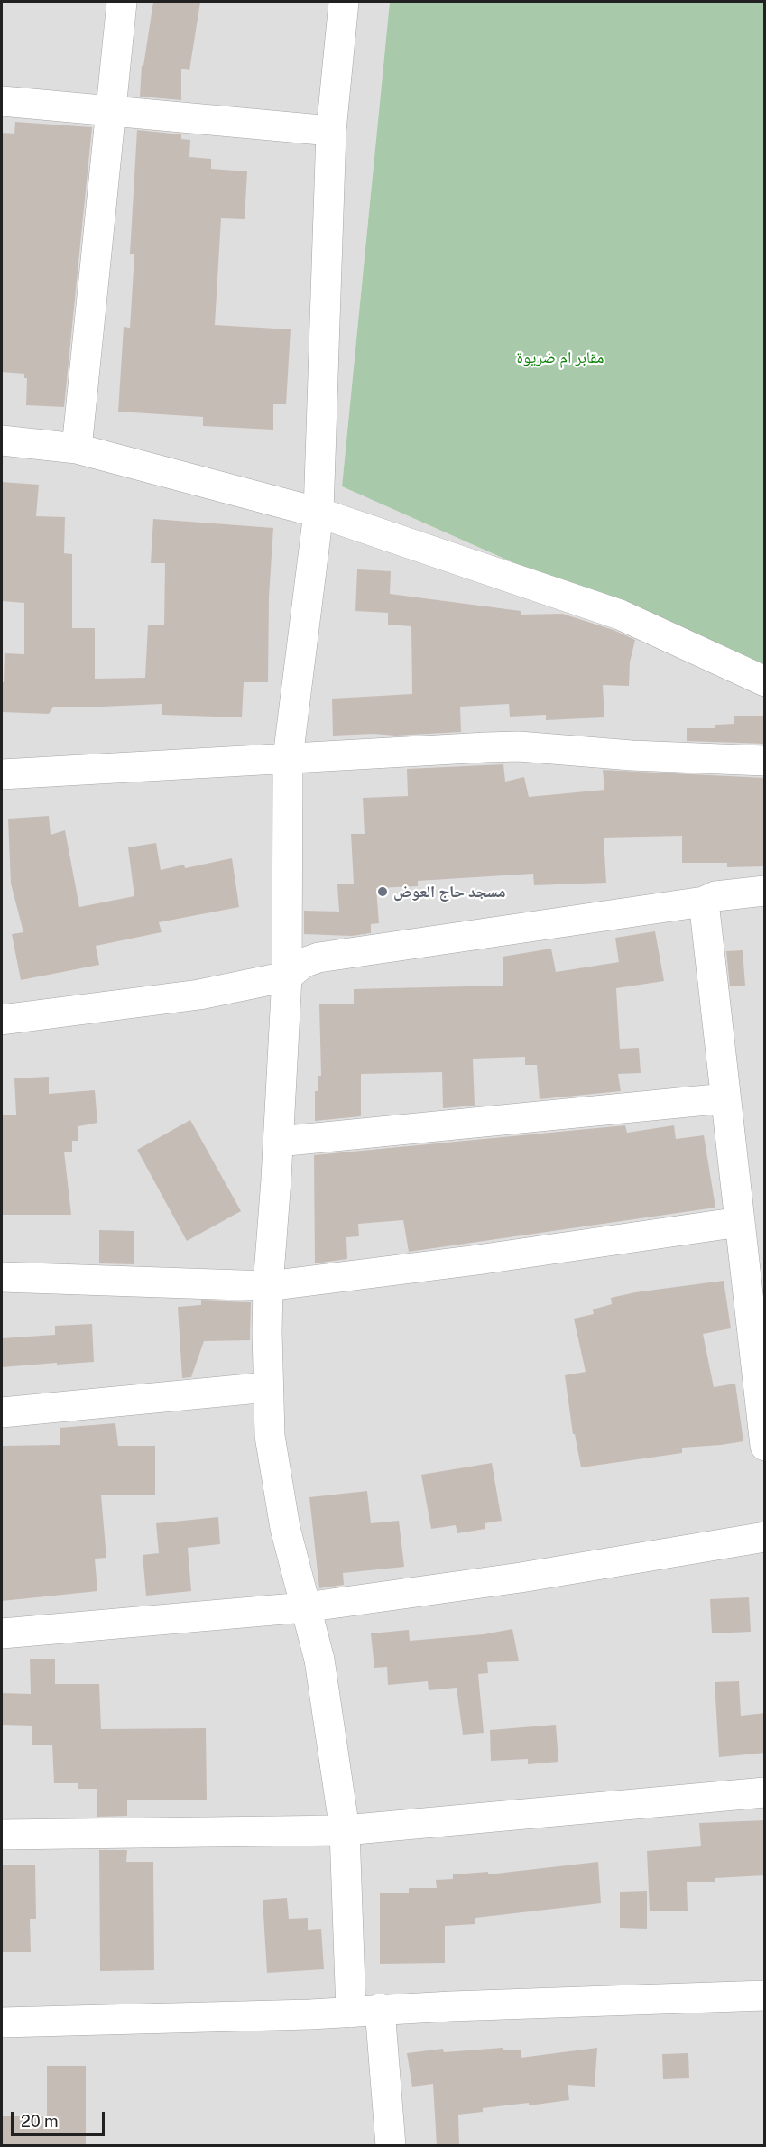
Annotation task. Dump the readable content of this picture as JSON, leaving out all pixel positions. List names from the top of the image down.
{
  "parks": ["مقابر ام ضريوة"],
  "places": ["مسجد حاج العوض"],
  "scale_bar": "20 m"
}
